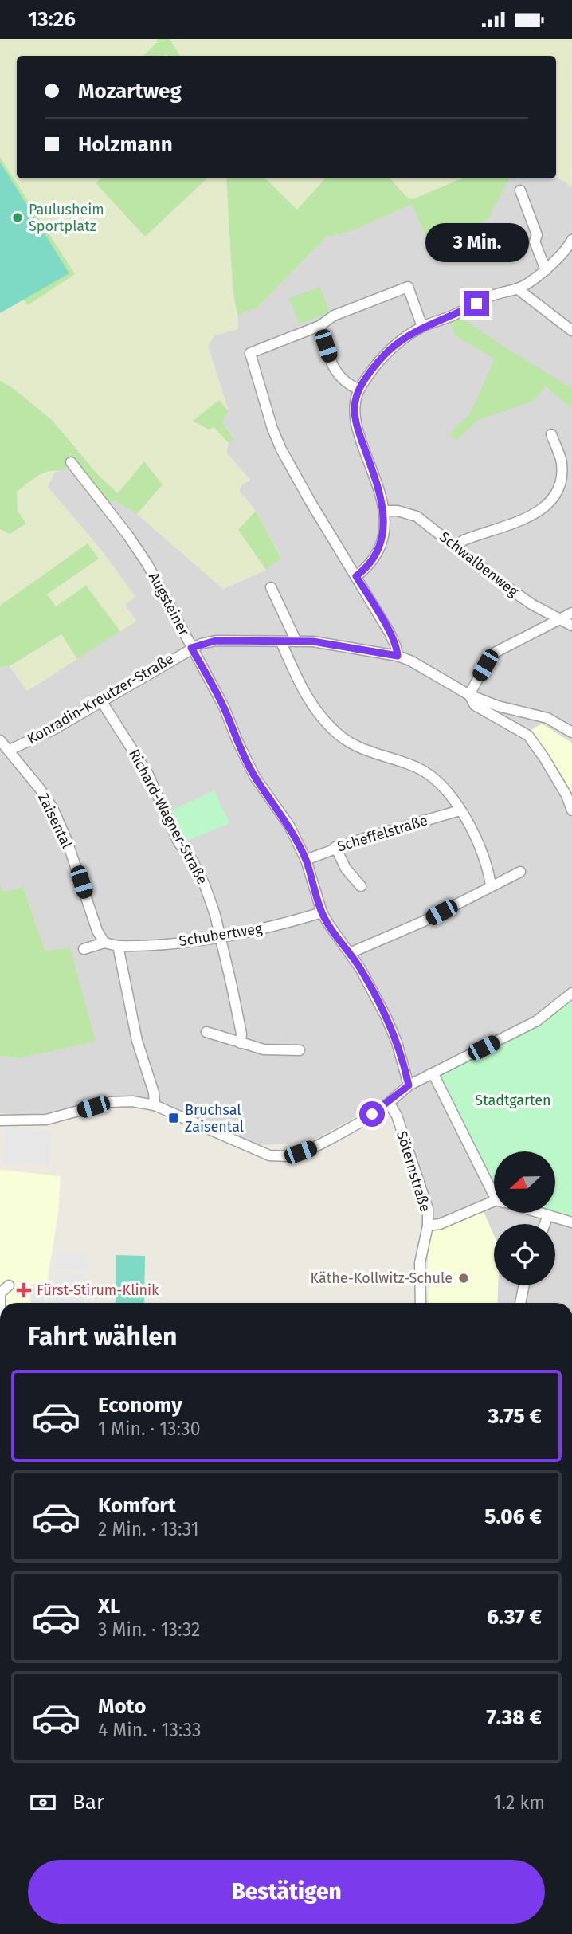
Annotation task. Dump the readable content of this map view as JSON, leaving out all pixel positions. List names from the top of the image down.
{
  "streets": {
    "street": [
      "Schwalbenweg",
      "Augsteiner",
      "Konradin-Kreutzer-Straße",
      "Richard-Wagner-Straße",
      "Zaisental",
      "Scheffelstraße",
      "Schubertweg",
      "Söternstraße"
    ]
  },
  "crossings": [
    ["Augsteiner", "Konradin-Kreutzer-Straße"],
    ["Augsteiner", "Scheffelstraße"],
    ["Augsteiner", "Schubertweg"],
    ["Konradin-Kreutzer-Straße", "Richard-Wagner-Straße"],
    ["Konradin-Kreutzer-Straße", "Zaisental"],
    ["Richard-Wagner-Straße", "Schubertweg"]
  ],
  "parks": ["Stadtgarten"],
  "places": {
    "other": ["Paulusheim Sportplatz", "Käthe-Kollwitz-Schule"],
    "transit": ["Bruchsal Zaisental"],
    "health": ["Fürst-Stirum-Klinik"]
  },
  "north": "left",
  "page": {
    "status": "13:26",
    "banner": ["Mozartweg", "Holzmann"],
    "bubble": "3 Min.",
    "heading": "Fahrt wählen",
    "list": [
      {
        "name": "Economy",
        "note": "1 Min. · 13:30",
        "value": "3.75 €"
      },
      {
        "name": "Komfort",
        "note": "2 Min. · 13:31",
        "value": "5.06 €"
      },
      {
        "name": "XL",
        "note": "3 Min. · 13:32",
        "value": "6.37 €"
      },
      {
        "name": "Moto",
        "note": "4 Min. · 13:33",
        "value": "7.38 €"
      }
    ],
    "pay": ["Bar", "1.2 km"],
    "buttons": "Bestätigen"
  }
}
